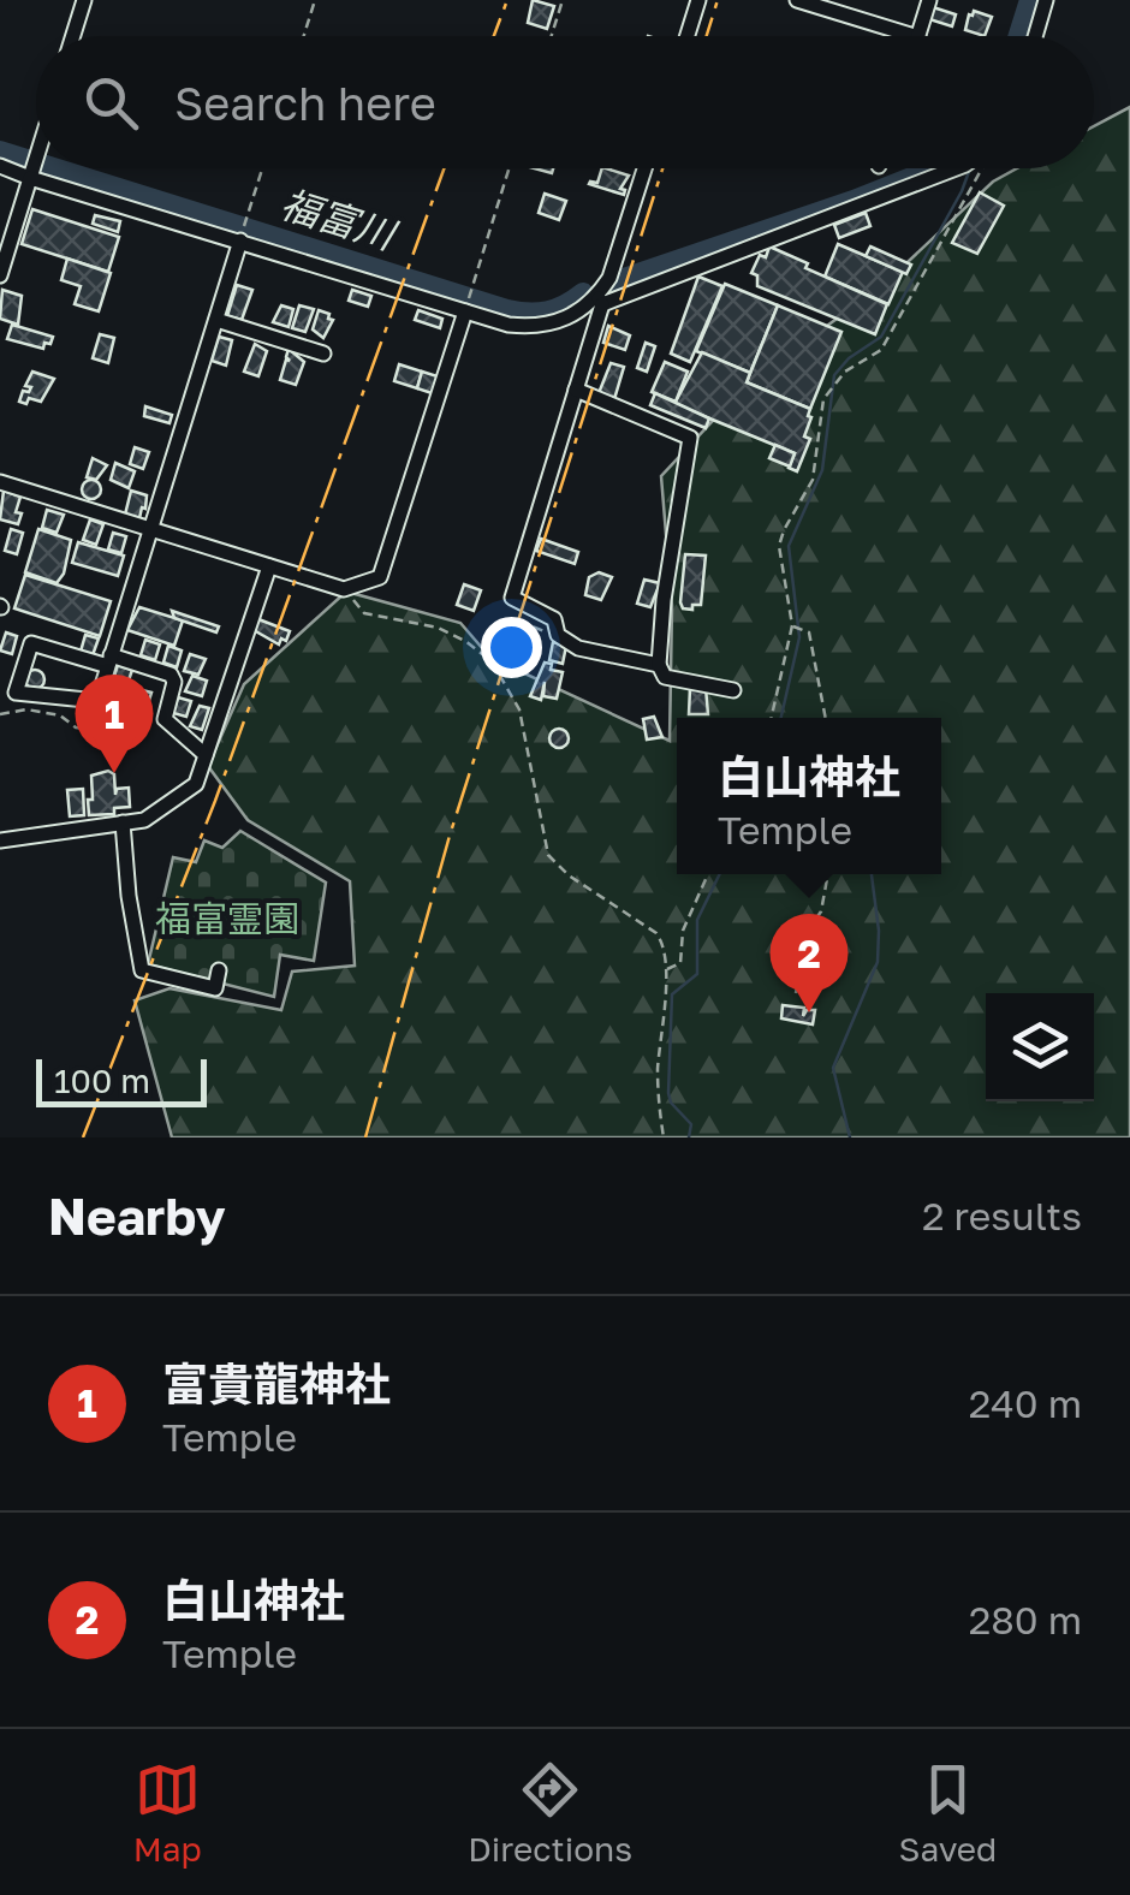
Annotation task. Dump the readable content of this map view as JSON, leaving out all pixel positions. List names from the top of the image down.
{
  "water": ["福富川"],
  "parks": ["福富霊園"],
  "scale_bar": "100 m",
  "page": {
    "search": "Search here",
    "pins": ["1", "2"],
    "popup": ["白山神社", "Temple"],
    "scale": "100 m",
    "heading": ["Nearby", "2 results"],
    "list": [
      {
        "mark": "1",
        "name": "富貴龍神社",
        "note": "Temple",
        "value": "240 m"
      },
      {
        "mark": "2",
        "name": "白山神社",
        "note": "Temple",
        "value": "280 m"
      }
    ],
    "nav": ["Map", "Directions", "Saved"]
  }
}
